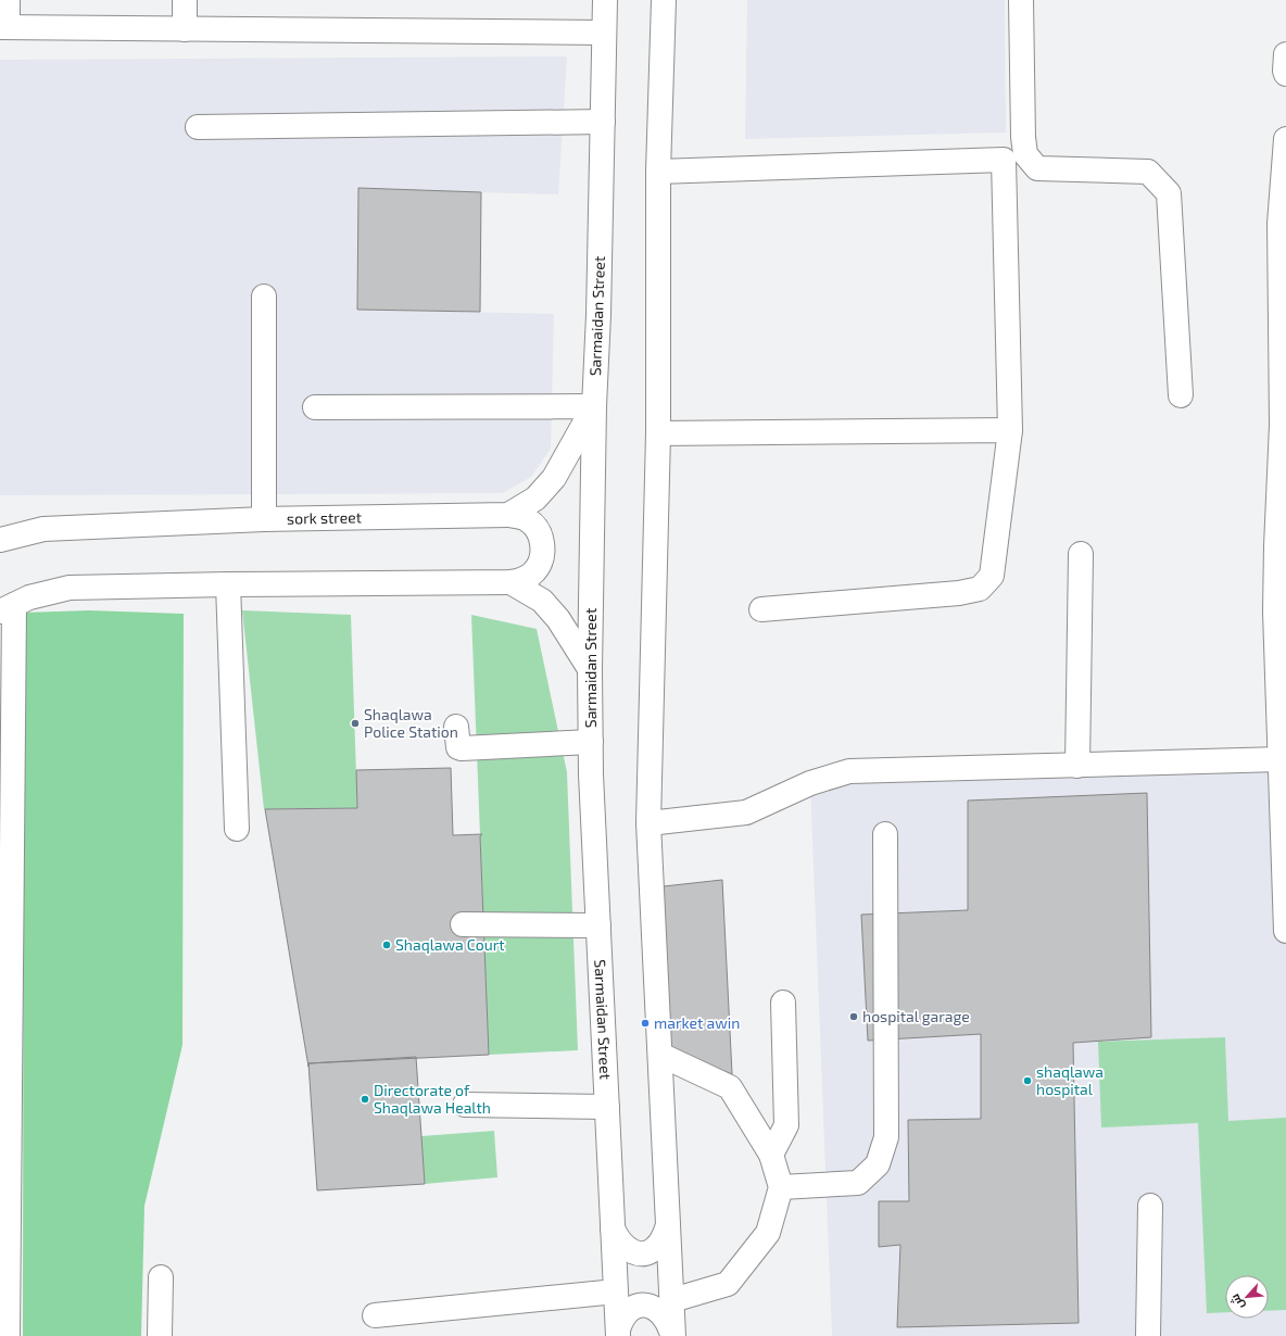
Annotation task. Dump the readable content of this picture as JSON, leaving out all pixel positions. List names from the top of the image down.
{
  "streets": {
    "street": ["Sarmaidan Street", "sork street"]
  },
  "places": [
    "Shaqlawa Police Station",
    "Shaqlawa Court",
    "hospital garage",
    "market awin",
    "shaqlawa hospital",
    "Directorate of Shaqlawa Health"
  ],
  "north": "bottom left"
}
